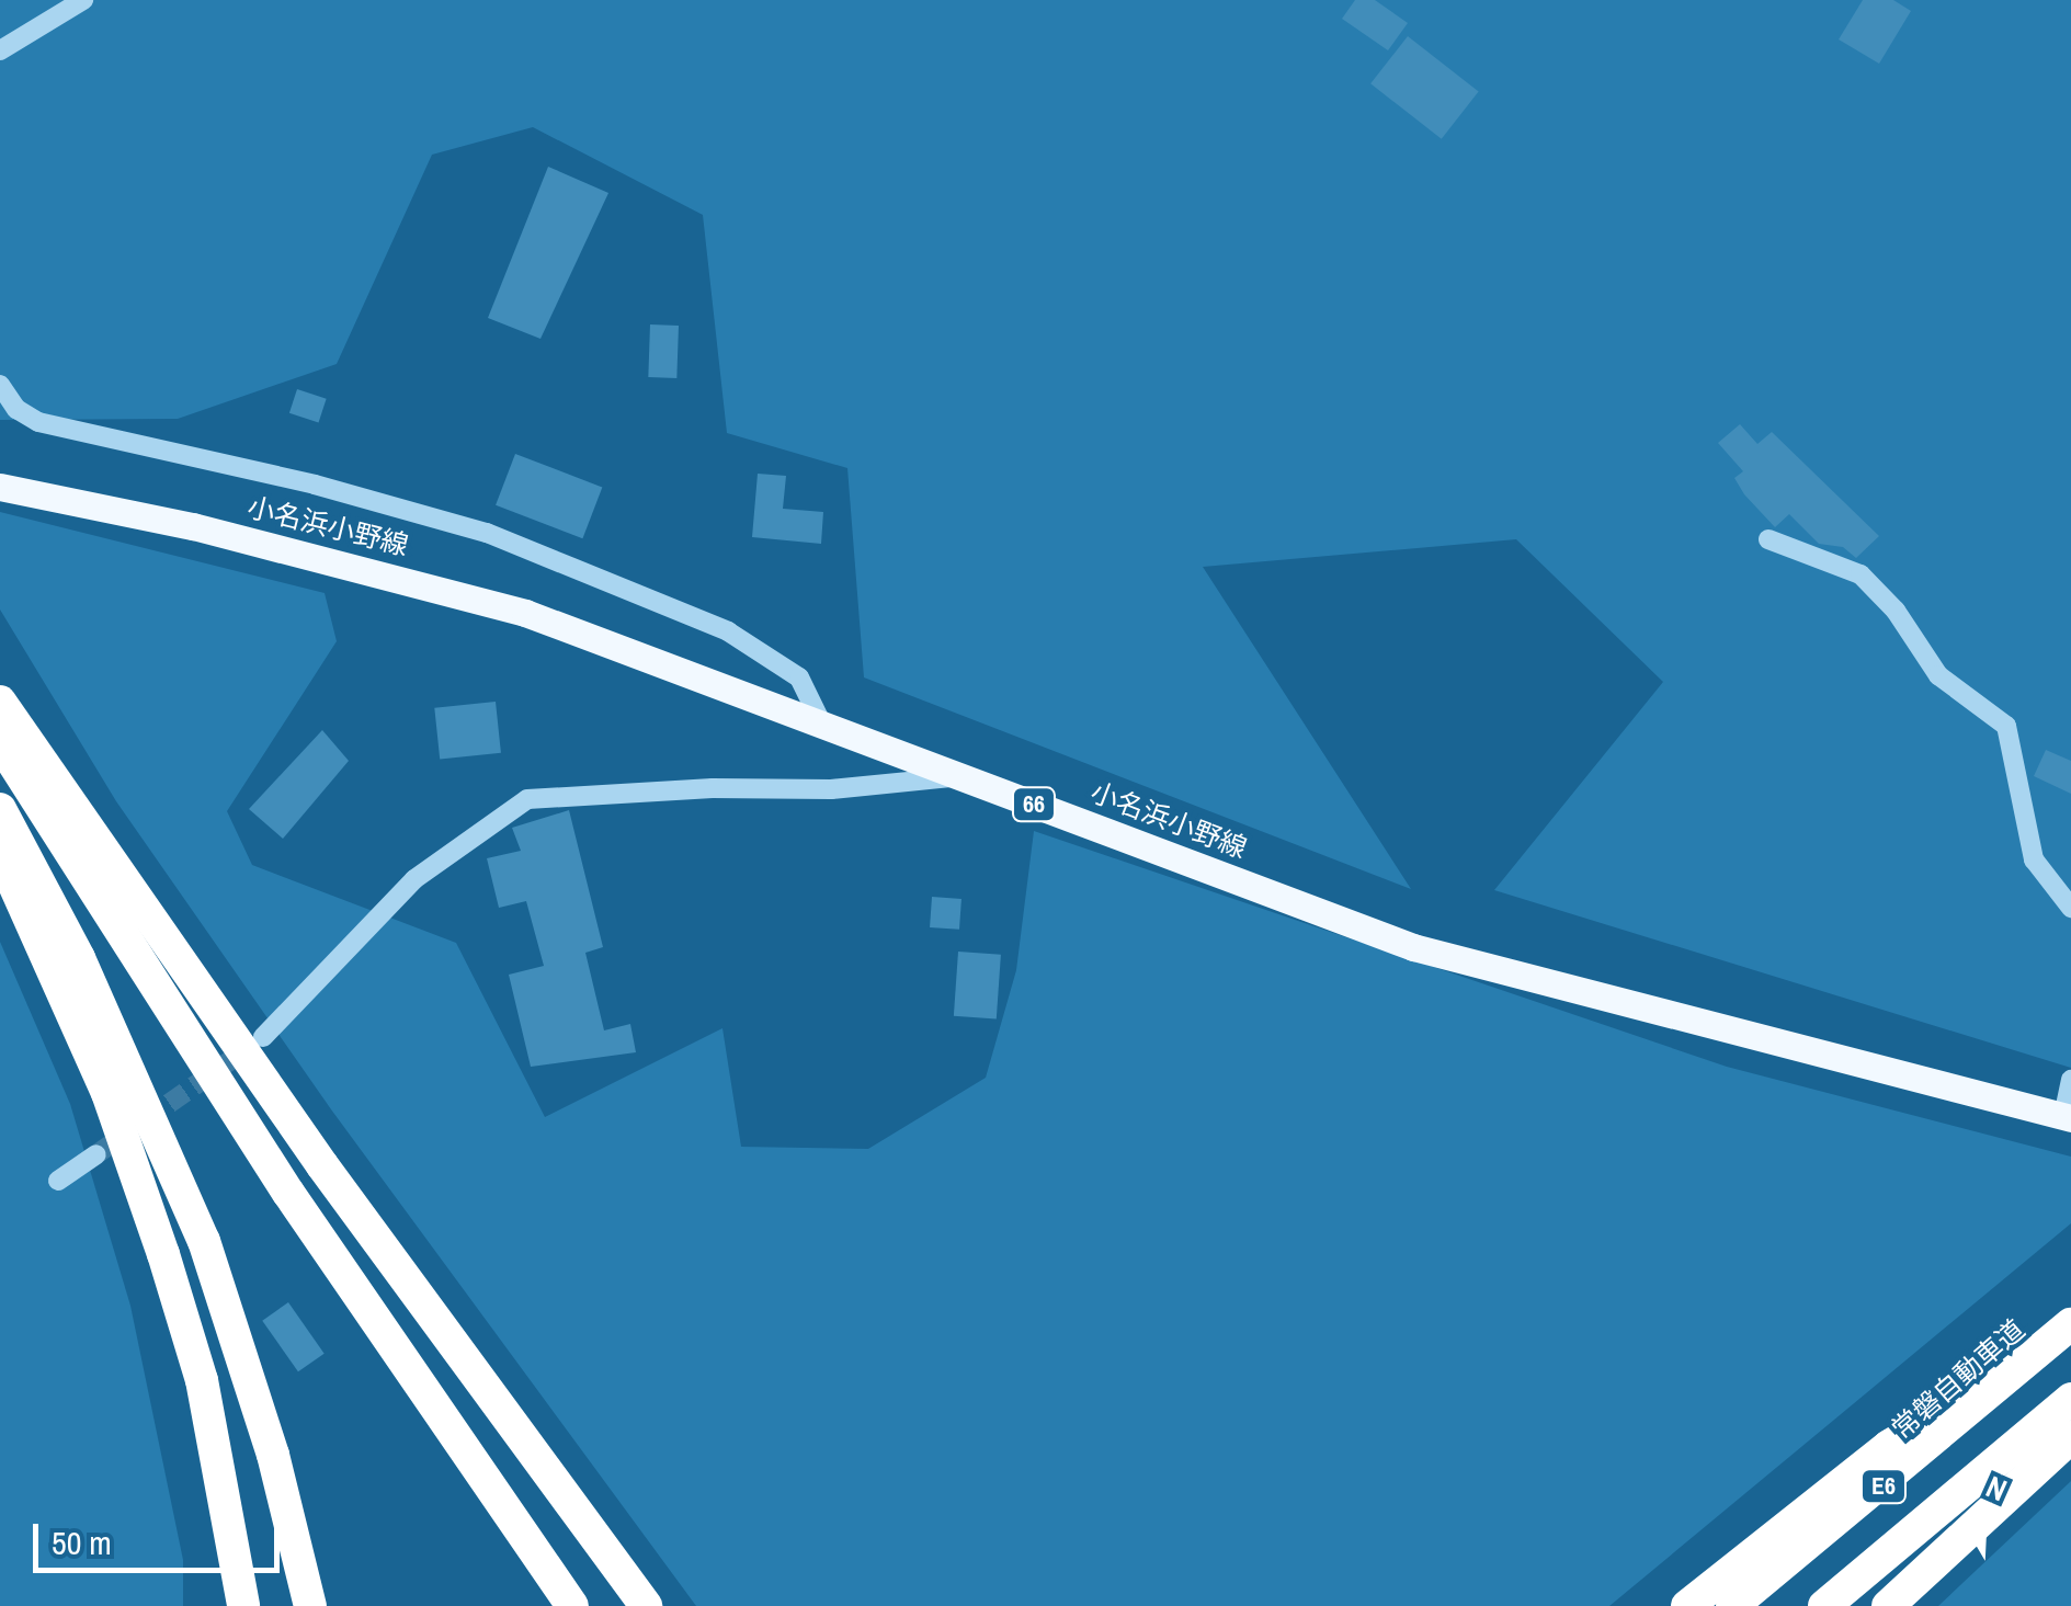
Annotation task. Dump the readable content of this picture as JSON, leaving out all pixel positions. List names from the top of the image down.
{
  "streets": {
    "highway": ["常磐自動車道", "E6"],
    "main road": ["小名浜小野線", "66"]
  },
  "scale_bar": "50 m",
  "north": "top right"
}
